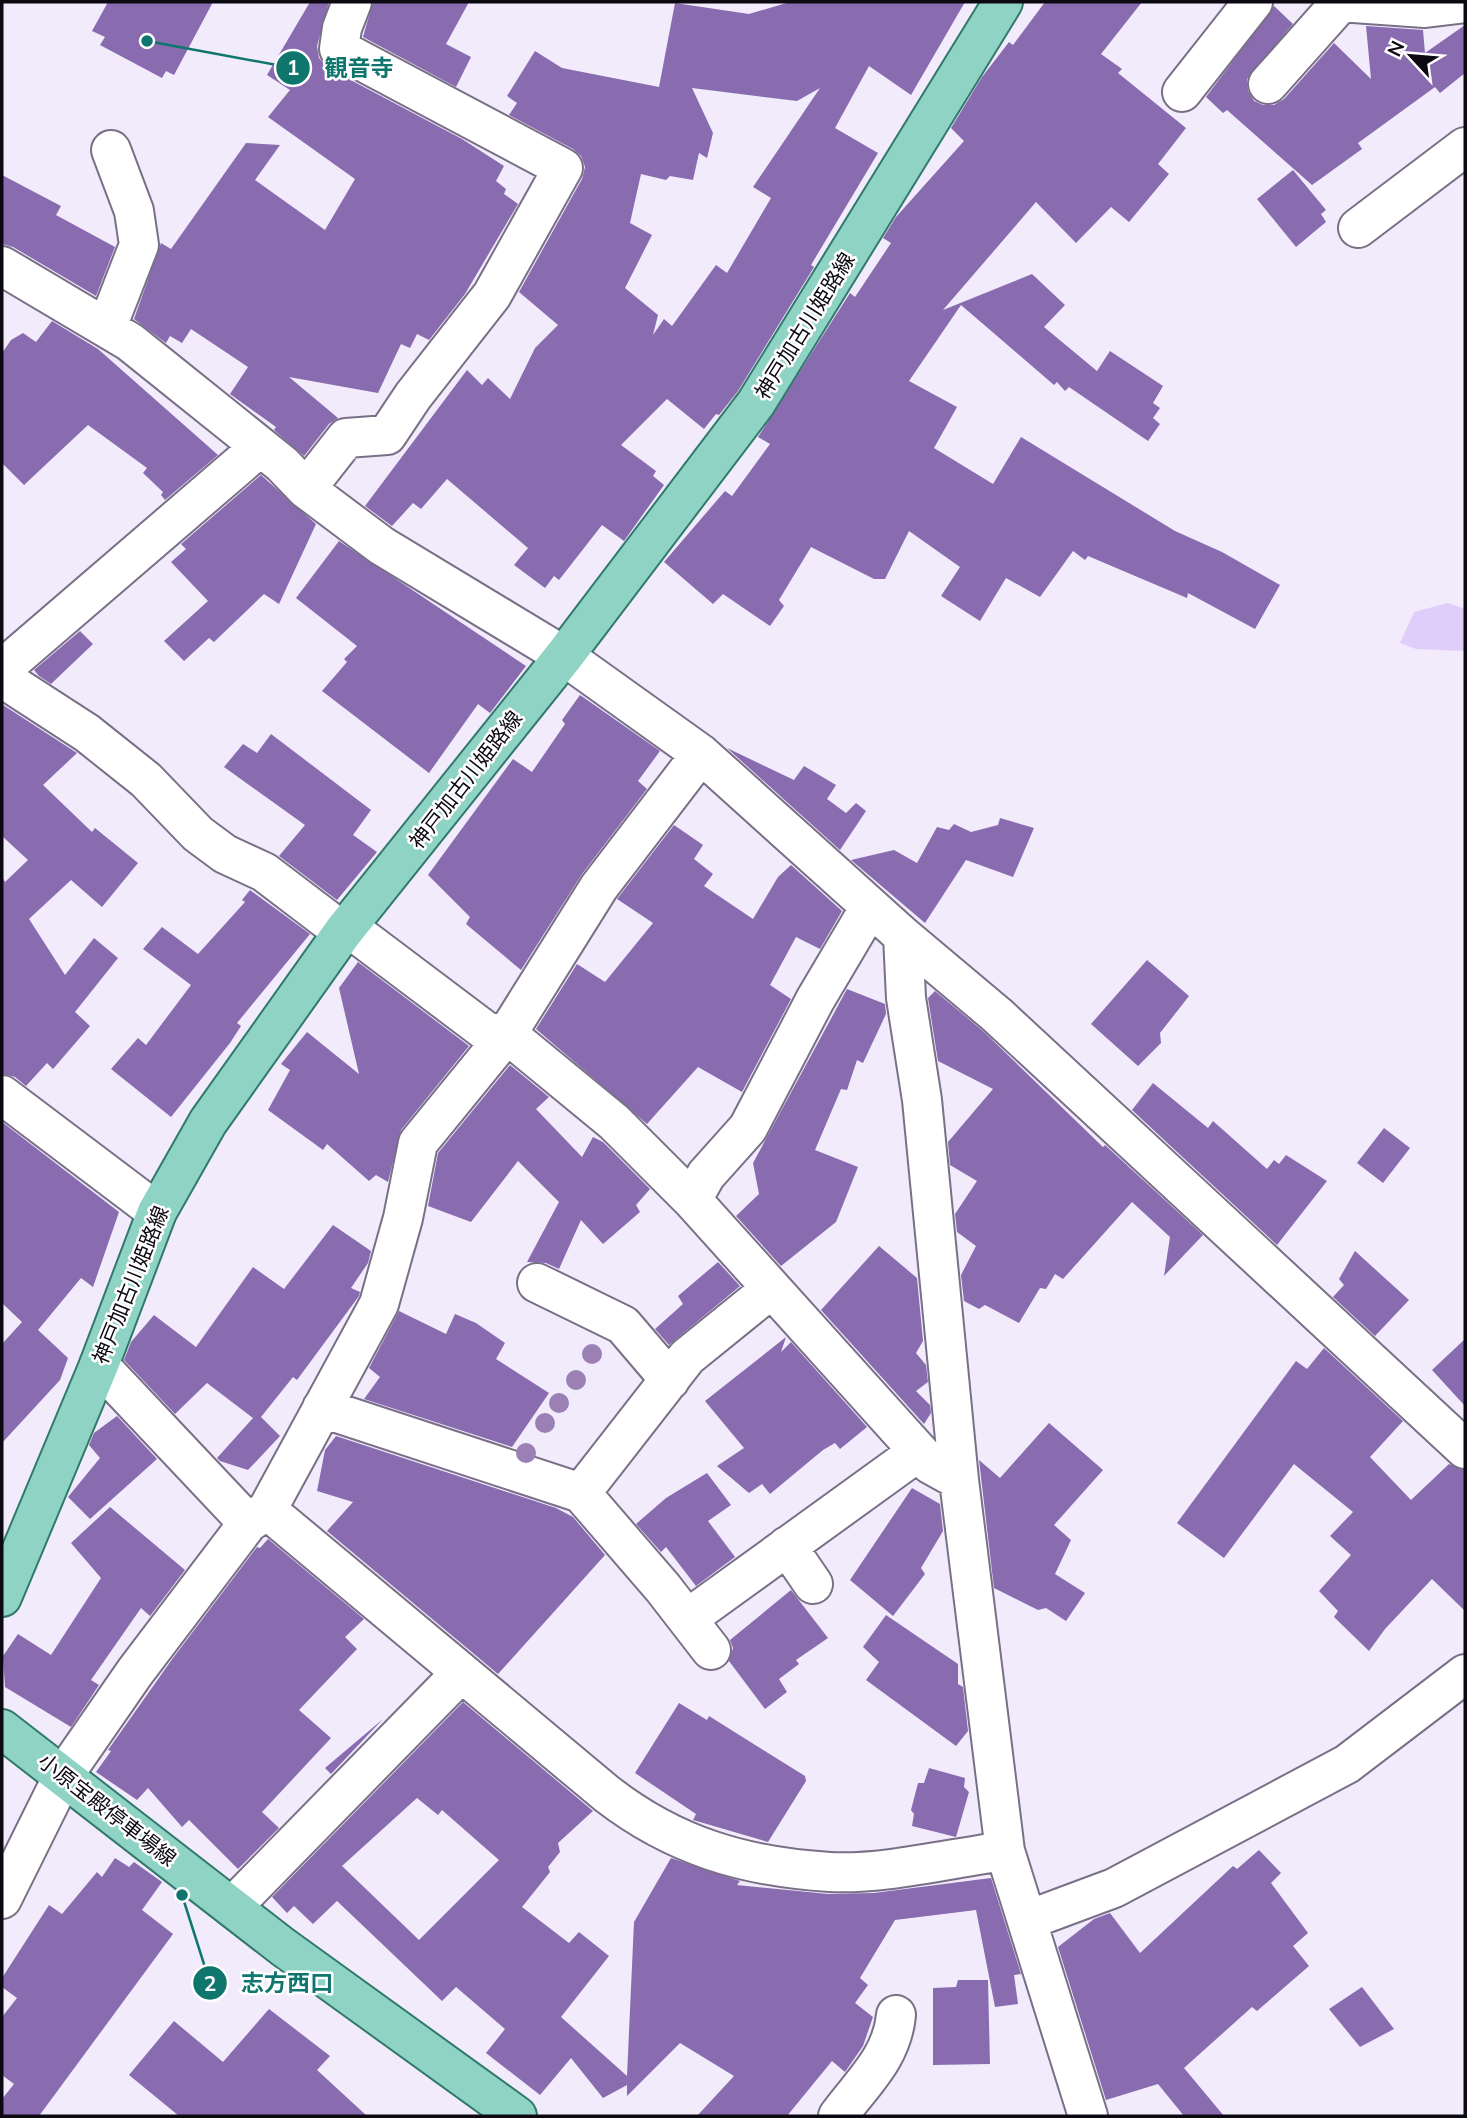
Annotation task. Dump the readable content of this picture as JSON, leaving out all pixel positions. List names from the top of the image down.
{
  "streets": {
    "main road": ["神戸加古川姫路線", "小原宝殿停車場線"]
  },
  "places": ["観音寺", "志方西口"],
  "north": "top left"
}
